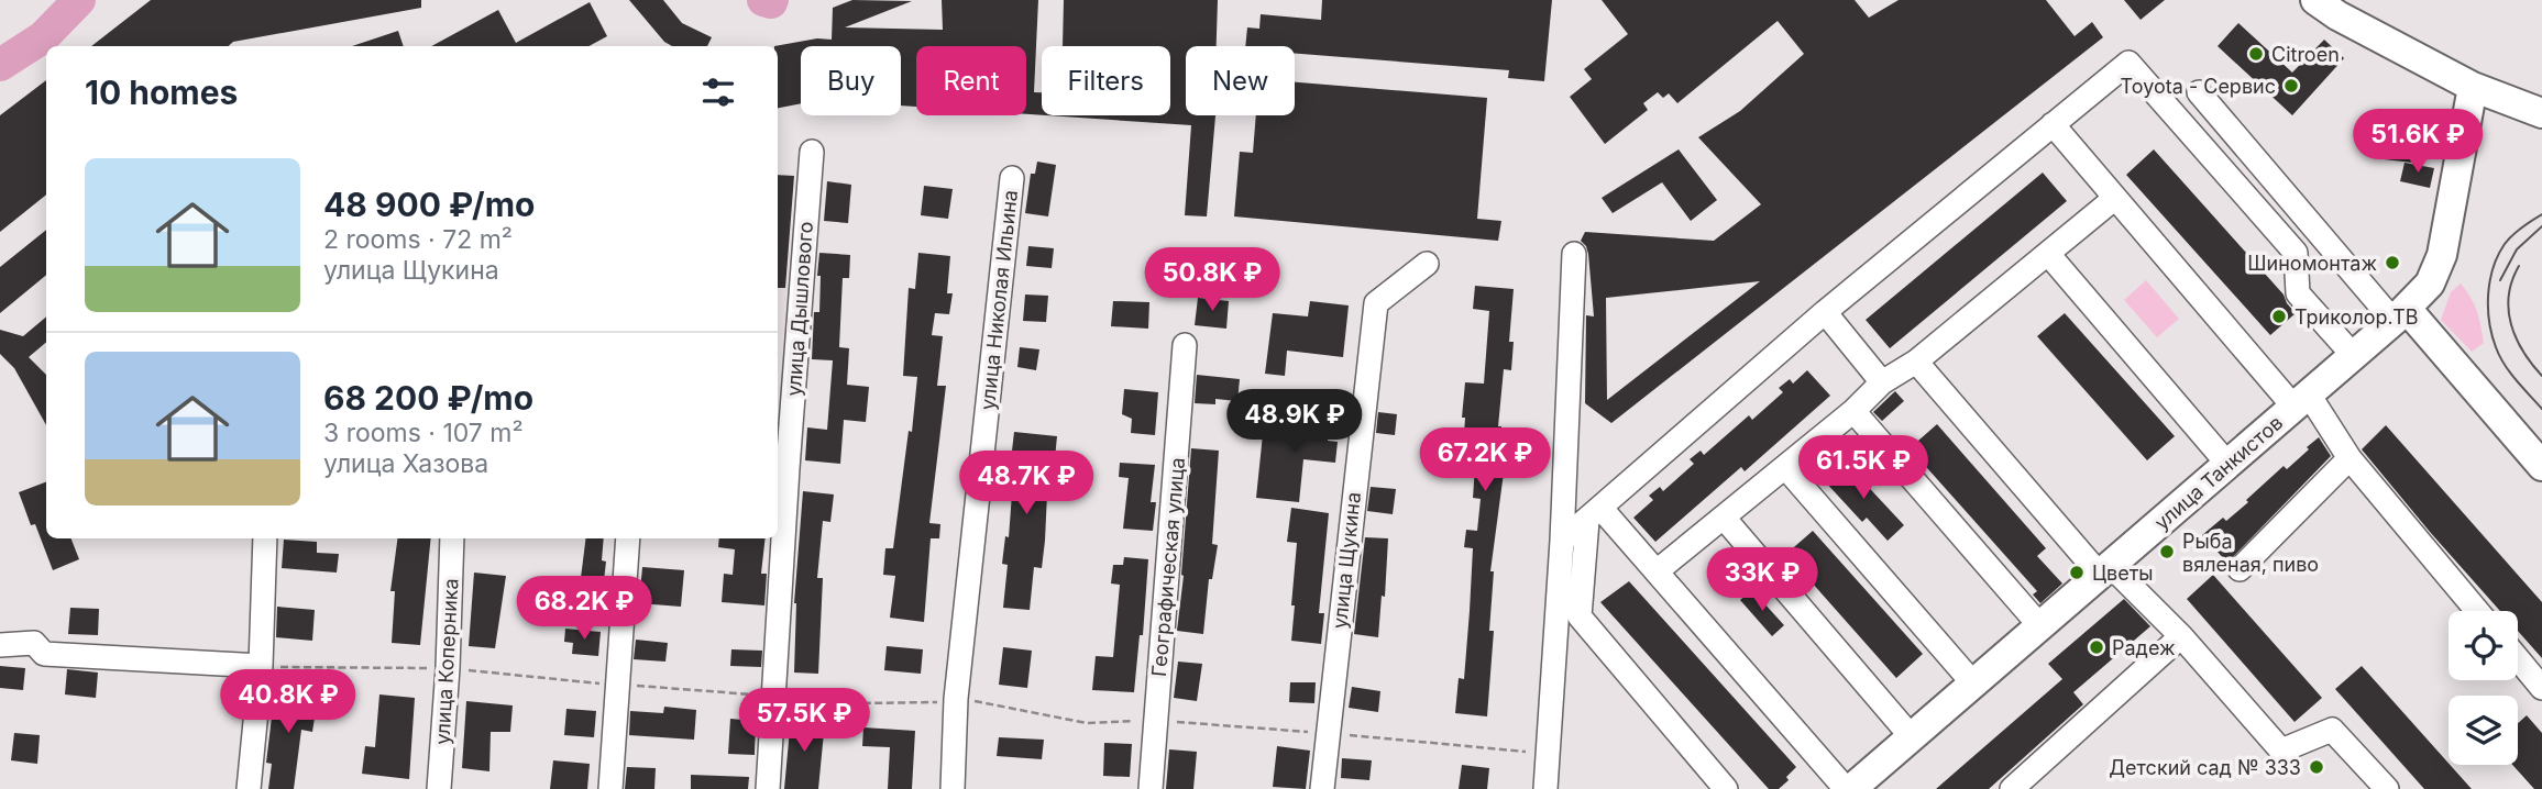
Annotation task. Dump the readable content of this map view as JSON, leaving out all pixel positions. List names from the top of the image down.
{
  "streets": {
    "main road": ["улица Танкистов"],
    "street": [
      "улица Николая Ильина",
      "улица Дышлового",
      "улица Щукина",
      "Географическая улица",
      "улица Коперника"
    ]
  },
  "places": [
    "Citroen",
    "Toyota - Сервис",
    "Шиномонтаж",
    "Триколор.ТВ",
    "Рыба вяленая, пиво",
    "Цветы",
    "Радеж",
    "Детский сад № 333"
  ],
  "page": {
    "chip": [
      "Buy",
      "Rent",
      "Filters",
      "New"
    ],
    "heading": "10 homes",
    "price": [
      "51.6K ₽",
      "50.8K ₽",
      "48.9K ₽",
      "67.2K ₽",
      "61.5K ₽",
      "48.7K ₽",
      "33K ₽",
      "68.2K ₽",
      "40.8K ₽",
      "57.5K ₽"
    ],
    "list": [
      {
        "name": "48 900 ₽/mo",
        "note": "2 rooms · 72 m² · улица Щукина"
      },
      {
        "name": "68 200 ₽/mo",
        "note": "3 rooms · 107 m² · улица Хазова"
      }
    ]
  }
}
